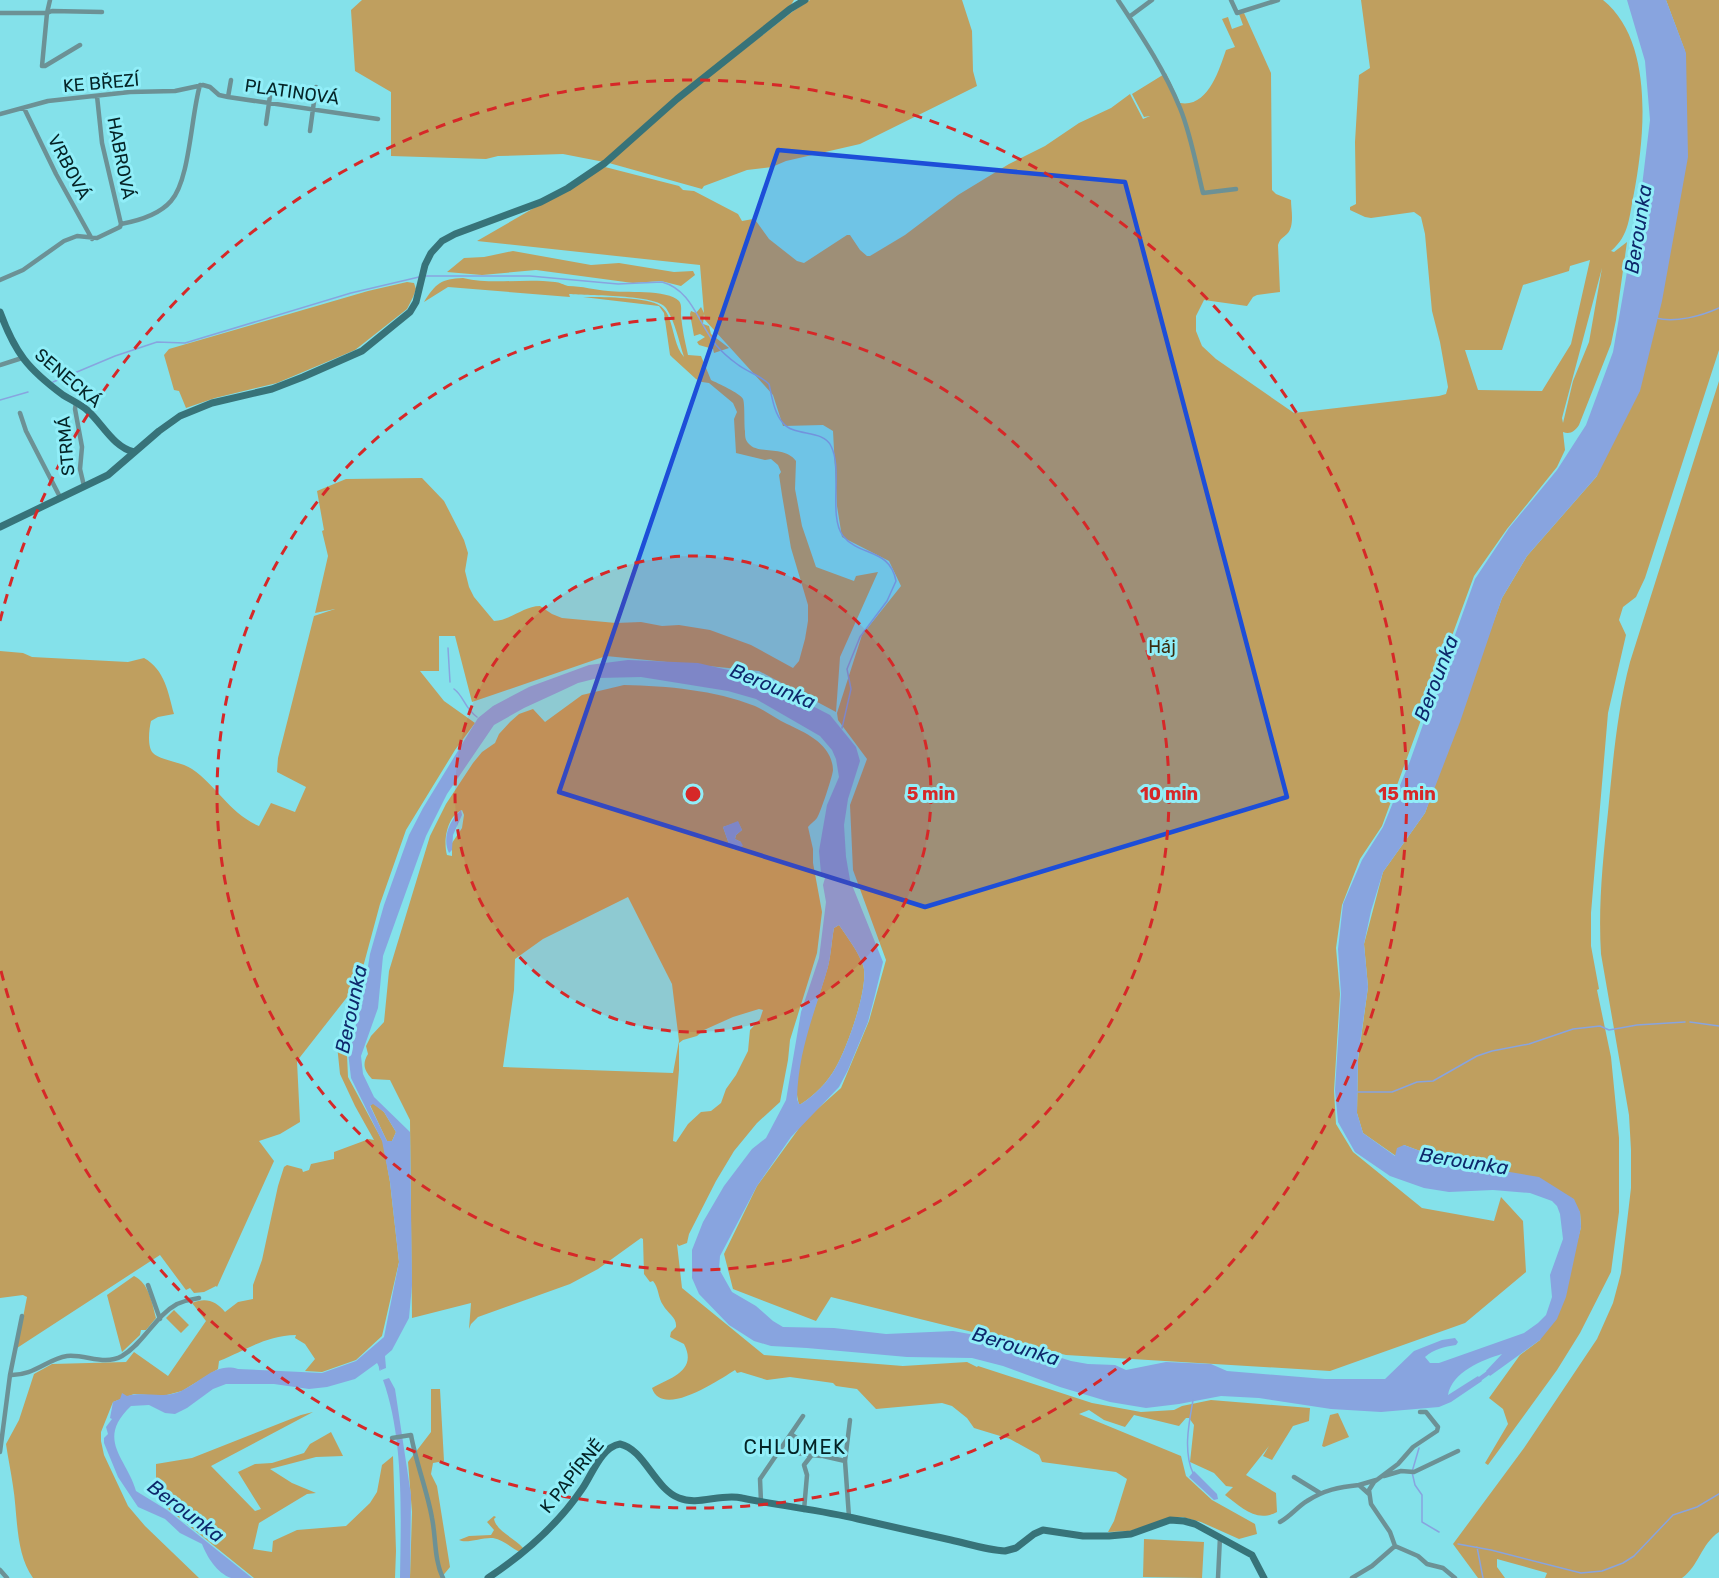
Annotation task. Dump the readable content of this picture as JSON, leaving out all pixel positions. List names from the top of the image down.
{
  "streets": {
    "street": [
      "KE BŘEZÍ",
      "PLATINOVÁ",
      "HABROVÁ",
      "VRBOVÁ",
      "SENECKÁ",
      "STRMÁ",
      "K PAPÍRNĚ"
    ]
  },
  "crossings": [
    ["KE BŘEZÍ", "PLATINOVÁ"],
    ["KE BŘEZÍ", "HABROVÁ"],
    ["KE BŘEZÍ", "VRBOVÁ"],
    ["SENECKÁ", "STRMÁ"]
  ],
  "districts": ["CHLUMEK"],
  "water": ["Berounka"],
  "parks": ["Háj"],
  "rings": ["5 min", "10 min", "15 min"]
}
